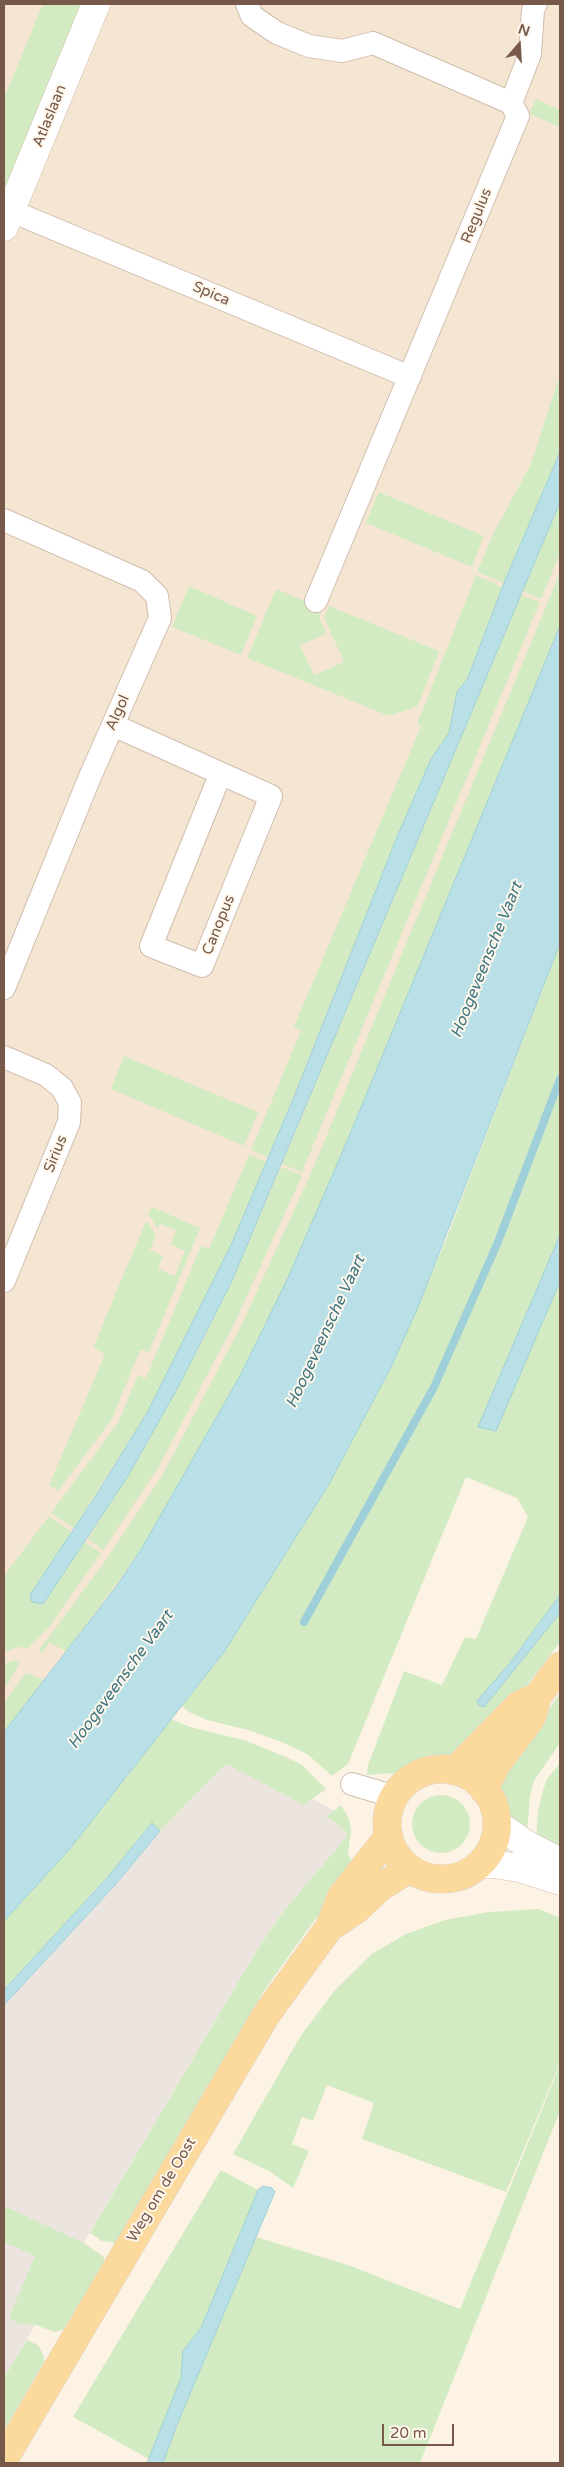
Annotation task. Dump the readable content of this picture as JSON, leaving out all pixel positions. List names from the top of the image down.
{
  "streets": {
    "main road": ["Weg om de Oost"],
    "street": [
      "Atlaslaan",
      "Regulus",
      "Spica",
      "Algol",
      "Canopus",
      "Sirius"
    ]
  },
  "crossings": [
    ["Atlaslaan", "Spica"],
    ["Regulus", "Spica"],
    ["Algol", "Canopus"]
  ],
  "water": ["Hoogeveensche Vaart"],
  "scale_bar": "20 m",
  "north": "top"
}
